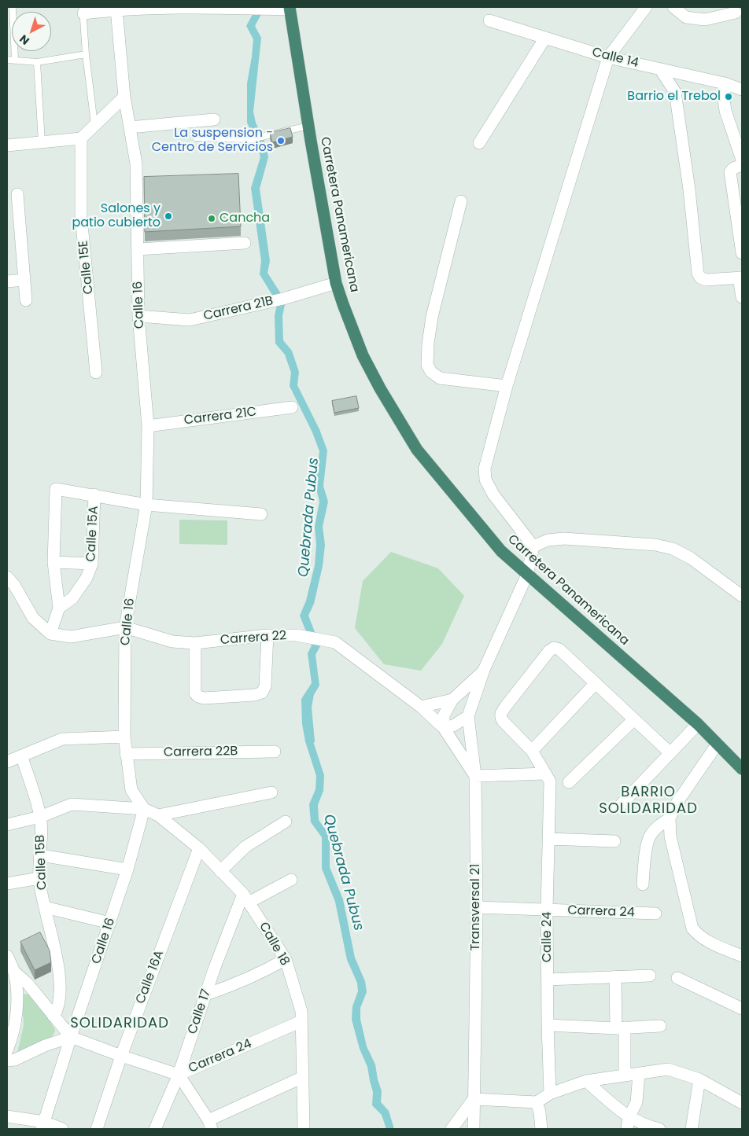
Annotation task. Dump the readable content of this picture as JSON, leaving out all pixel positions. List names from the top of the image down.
{
  "streets": {
    "highway": ["Carretera Panamericana"],
    "street": [
      "Calle 14",
      "Calle 15E",
      "Calle 16",
      "Carrera 21B",
      "Carrera 21C",
      "Calle 15A",
      "Carrera 22",
      "Carrera 22B",
      "Calle 15B",
      "Transversal 21",
      "Carrera 24",
      "Calle 24",
      "Calle 18",
      "Calle 16A",
      "Calle 17"
    ]
  },
  "crossings": [
    ["Carretera Panamericana", "Carrera 21B"],
    ["Carretera Panamericana", "Transversal 21"],
    ["Calle 16", "Carrera 21B"],
    ["Calle 16", "Carrera 21C"],
    ["Calle 16", "Carrera 22"],
    ["Calle 16", "Carrera 22B"],
    ["Calle 16", "Carrera 24"],
    ["Calle 16", "Calle 18"],
    ["Carrera 22", "Transversal 21"],
    ["Calle 15B", "Calle 18"],
    ["Transversal 21", "Carrera 24"],
    ["Carrera 24", "Calle 24"],
    ["Carrera 24", "Calle 18"],
    ["Carrera 24", "Calle 16A"],
    ["Carrera 24", "Calle 17"],
    ["Calle 18", "Calle 16A"],
    ["Calle 18", "Calle 17"]
  ],
  "districts": ["BARRIO SOLIDARIDAD", "SOLIDARIDAD"],
  "water": ["Quebrada Pubus"],
  "places": [
    "Barrio el Trebol",
    "La suspension - Centro de Servicios",
    "Salones y patio cubierto",
    "Cancha"
  ],
  "north": "bottom left"
}
